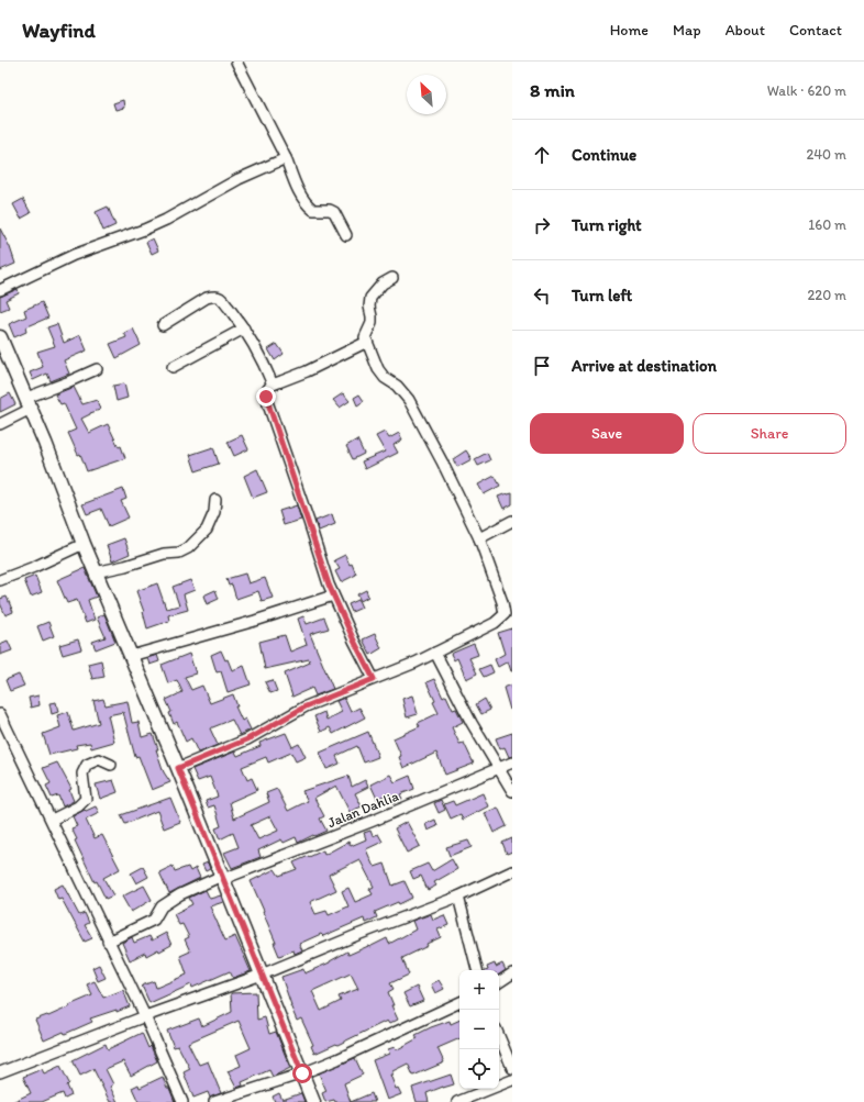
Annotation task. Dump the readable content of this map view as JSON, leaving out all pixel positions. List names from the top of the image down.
{
  "streets": {
    "street": ["Jalan Dahlia"]
  },
  "north": "top left",
  "page": {
    "header": "Wayfind",
    "nav": [
      "Home",
      "Map",
      "About",
      "Contact"
    ],
    "heading": ["8 min", "Walk · 620 m"],
    "list": [
      ["Continue", "240 m"],
      ["Turn right", "160 m"],
      ["Turn left", "220 m"],
      "Arrive at destination"
    ],
    "buttons": ["Save", "Share"],
    "map_buttons": ["+", "−"]
  }
}
